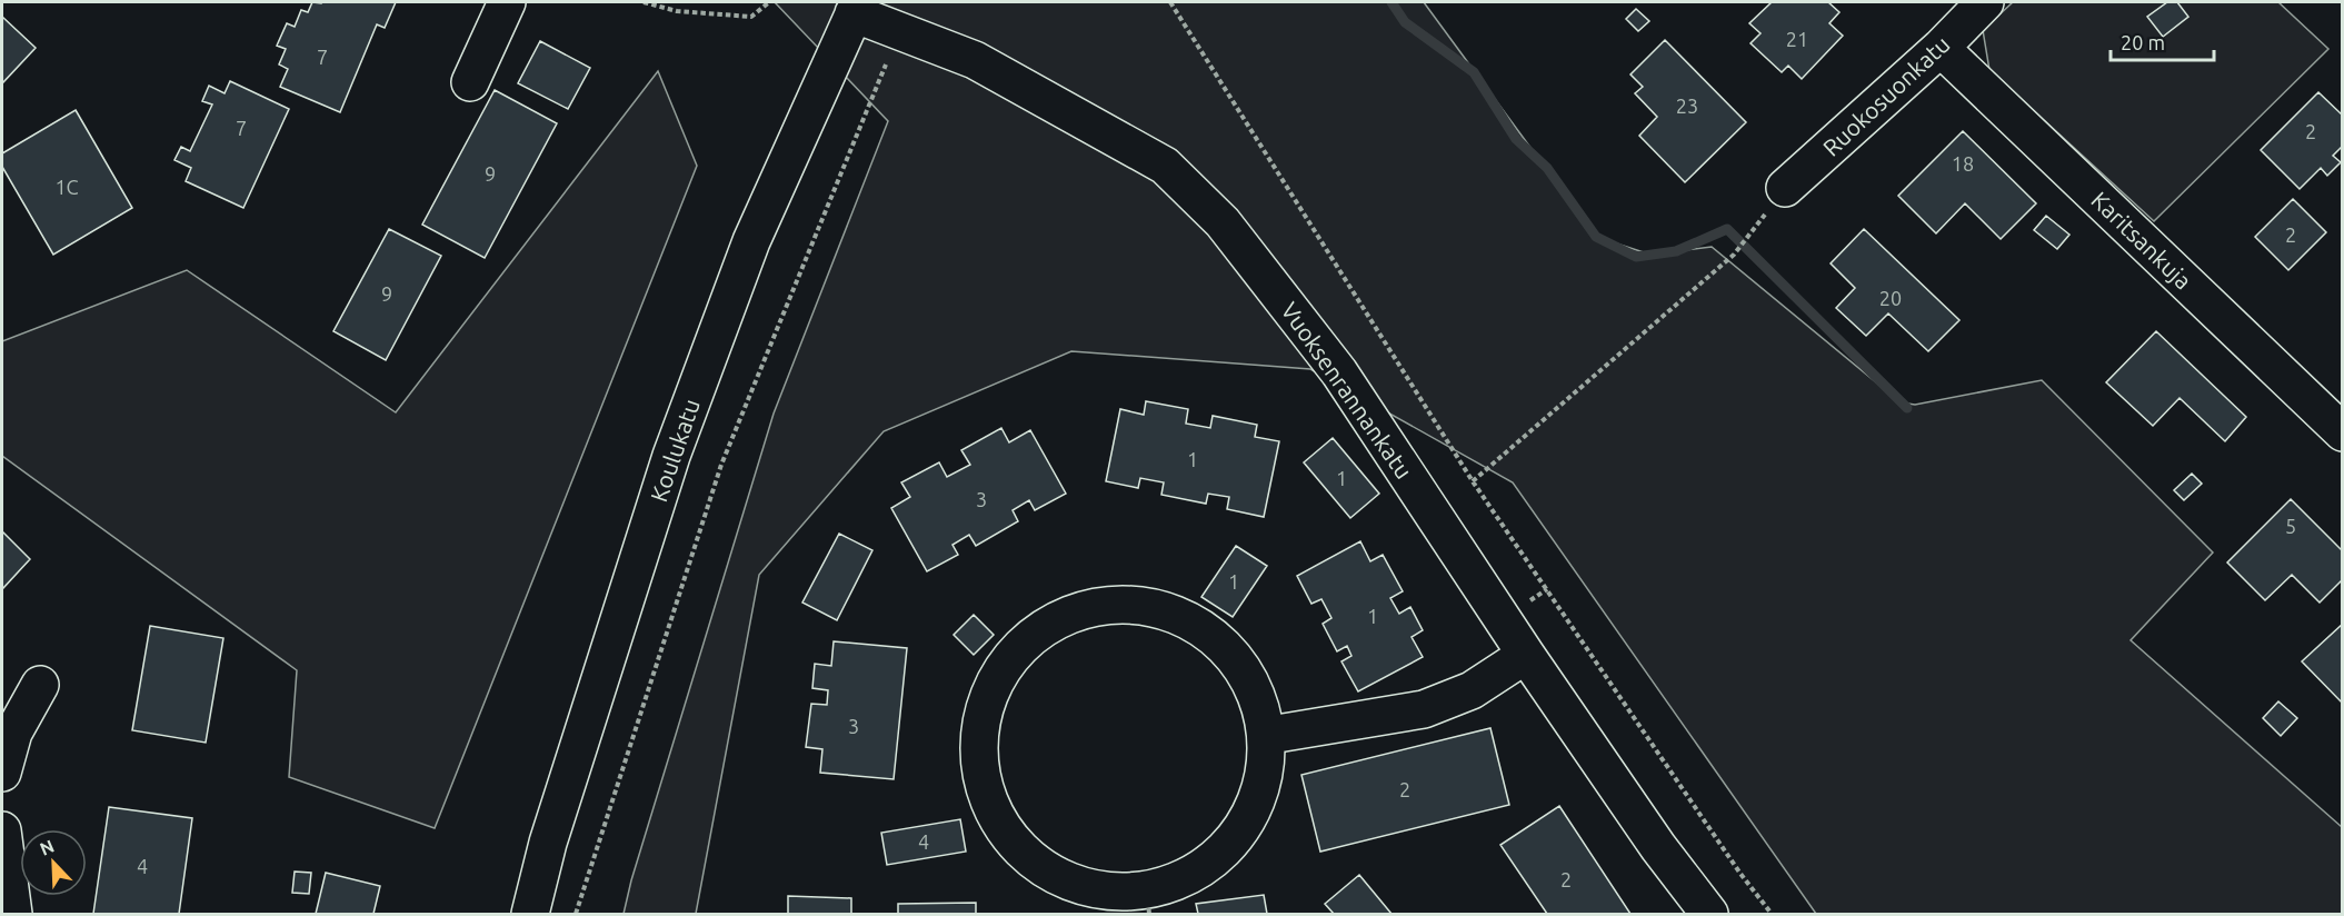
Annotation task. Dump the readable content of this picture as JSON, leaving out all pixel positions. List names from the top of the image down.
{
  "streets": {
    "street": [
      "Ruokosuonkatu",
      "Karitsankuja",
      "Vuoksenrannankatu",
      "Koulukatu"
    ]
  },
  "crossings": [
    ["Ruokosuonkatu", "Karitsankuja"],
    ["Vuoksenrannankatu", "Koulukatu"]
  ],
  "house_numbers": [
    "21",
    "7",
    "23",
    "7",
    "2",
    "18",
    "9",
    "1C",
    "2",
    "9",
    "20",
    "1",
    "1",
    "3",
    "5",
    "1",
    "1",
    "3",
    "2",
    "4",
    "4",
    "2"
  ],
  "scale_bar": "20 m",
  "north": "top left"
}
